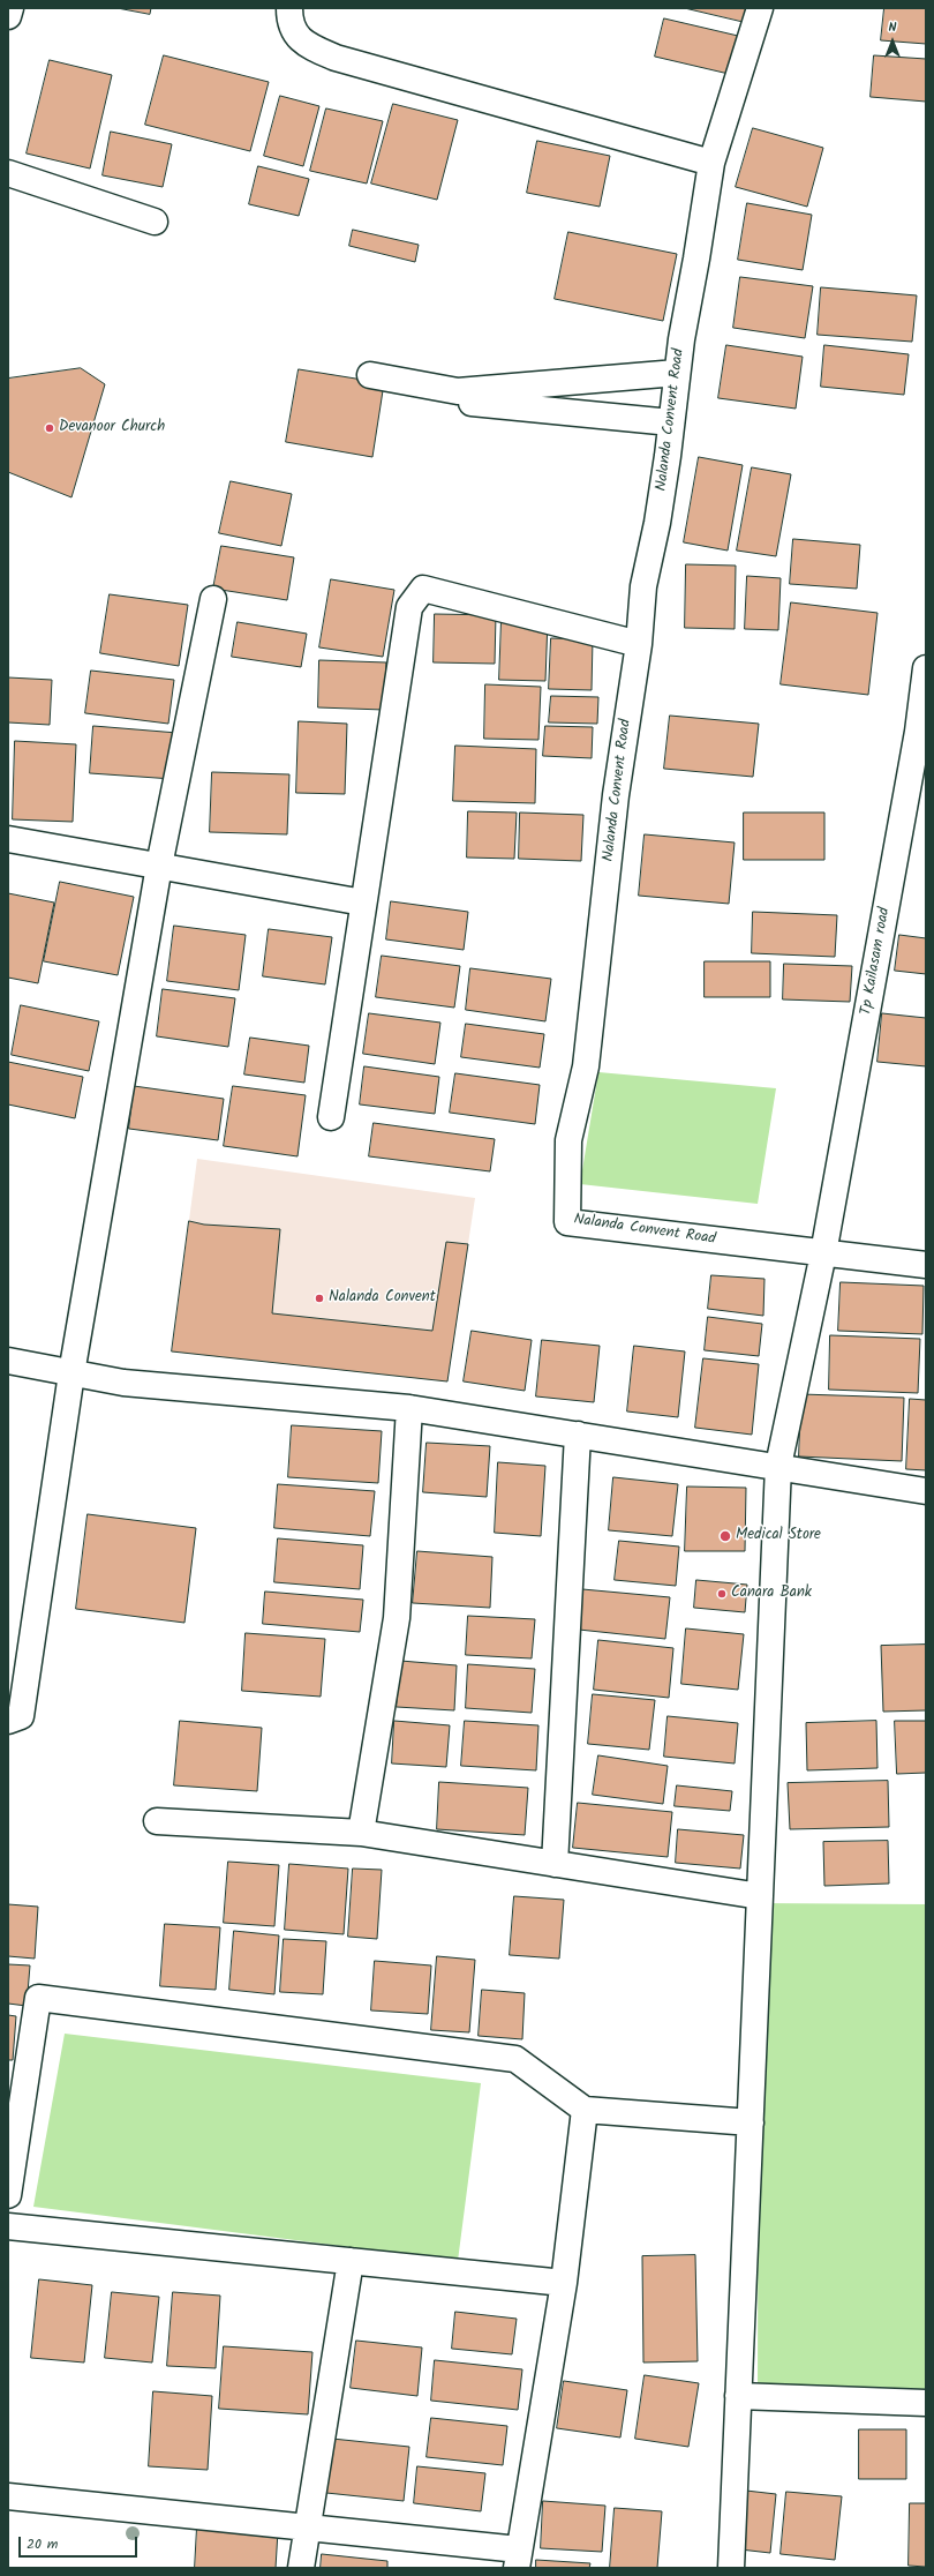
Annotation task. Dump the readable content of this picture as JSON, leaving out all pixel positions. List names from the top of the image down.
{
  "streets": {
    "street": ["Nalanda Convent Road", "Tp Kailasam road"]
  },
  "crossings": [
    ["Nalanda Convent Road", "Tp Kailasam road"]
  ],
  "places": [
    "Devanoor Church",
    "Nalanda Convent",
    "Medical Store",
    "Canara Bank"
  ],
  "scale_bar": "20 m",
  "north": "top"
}
